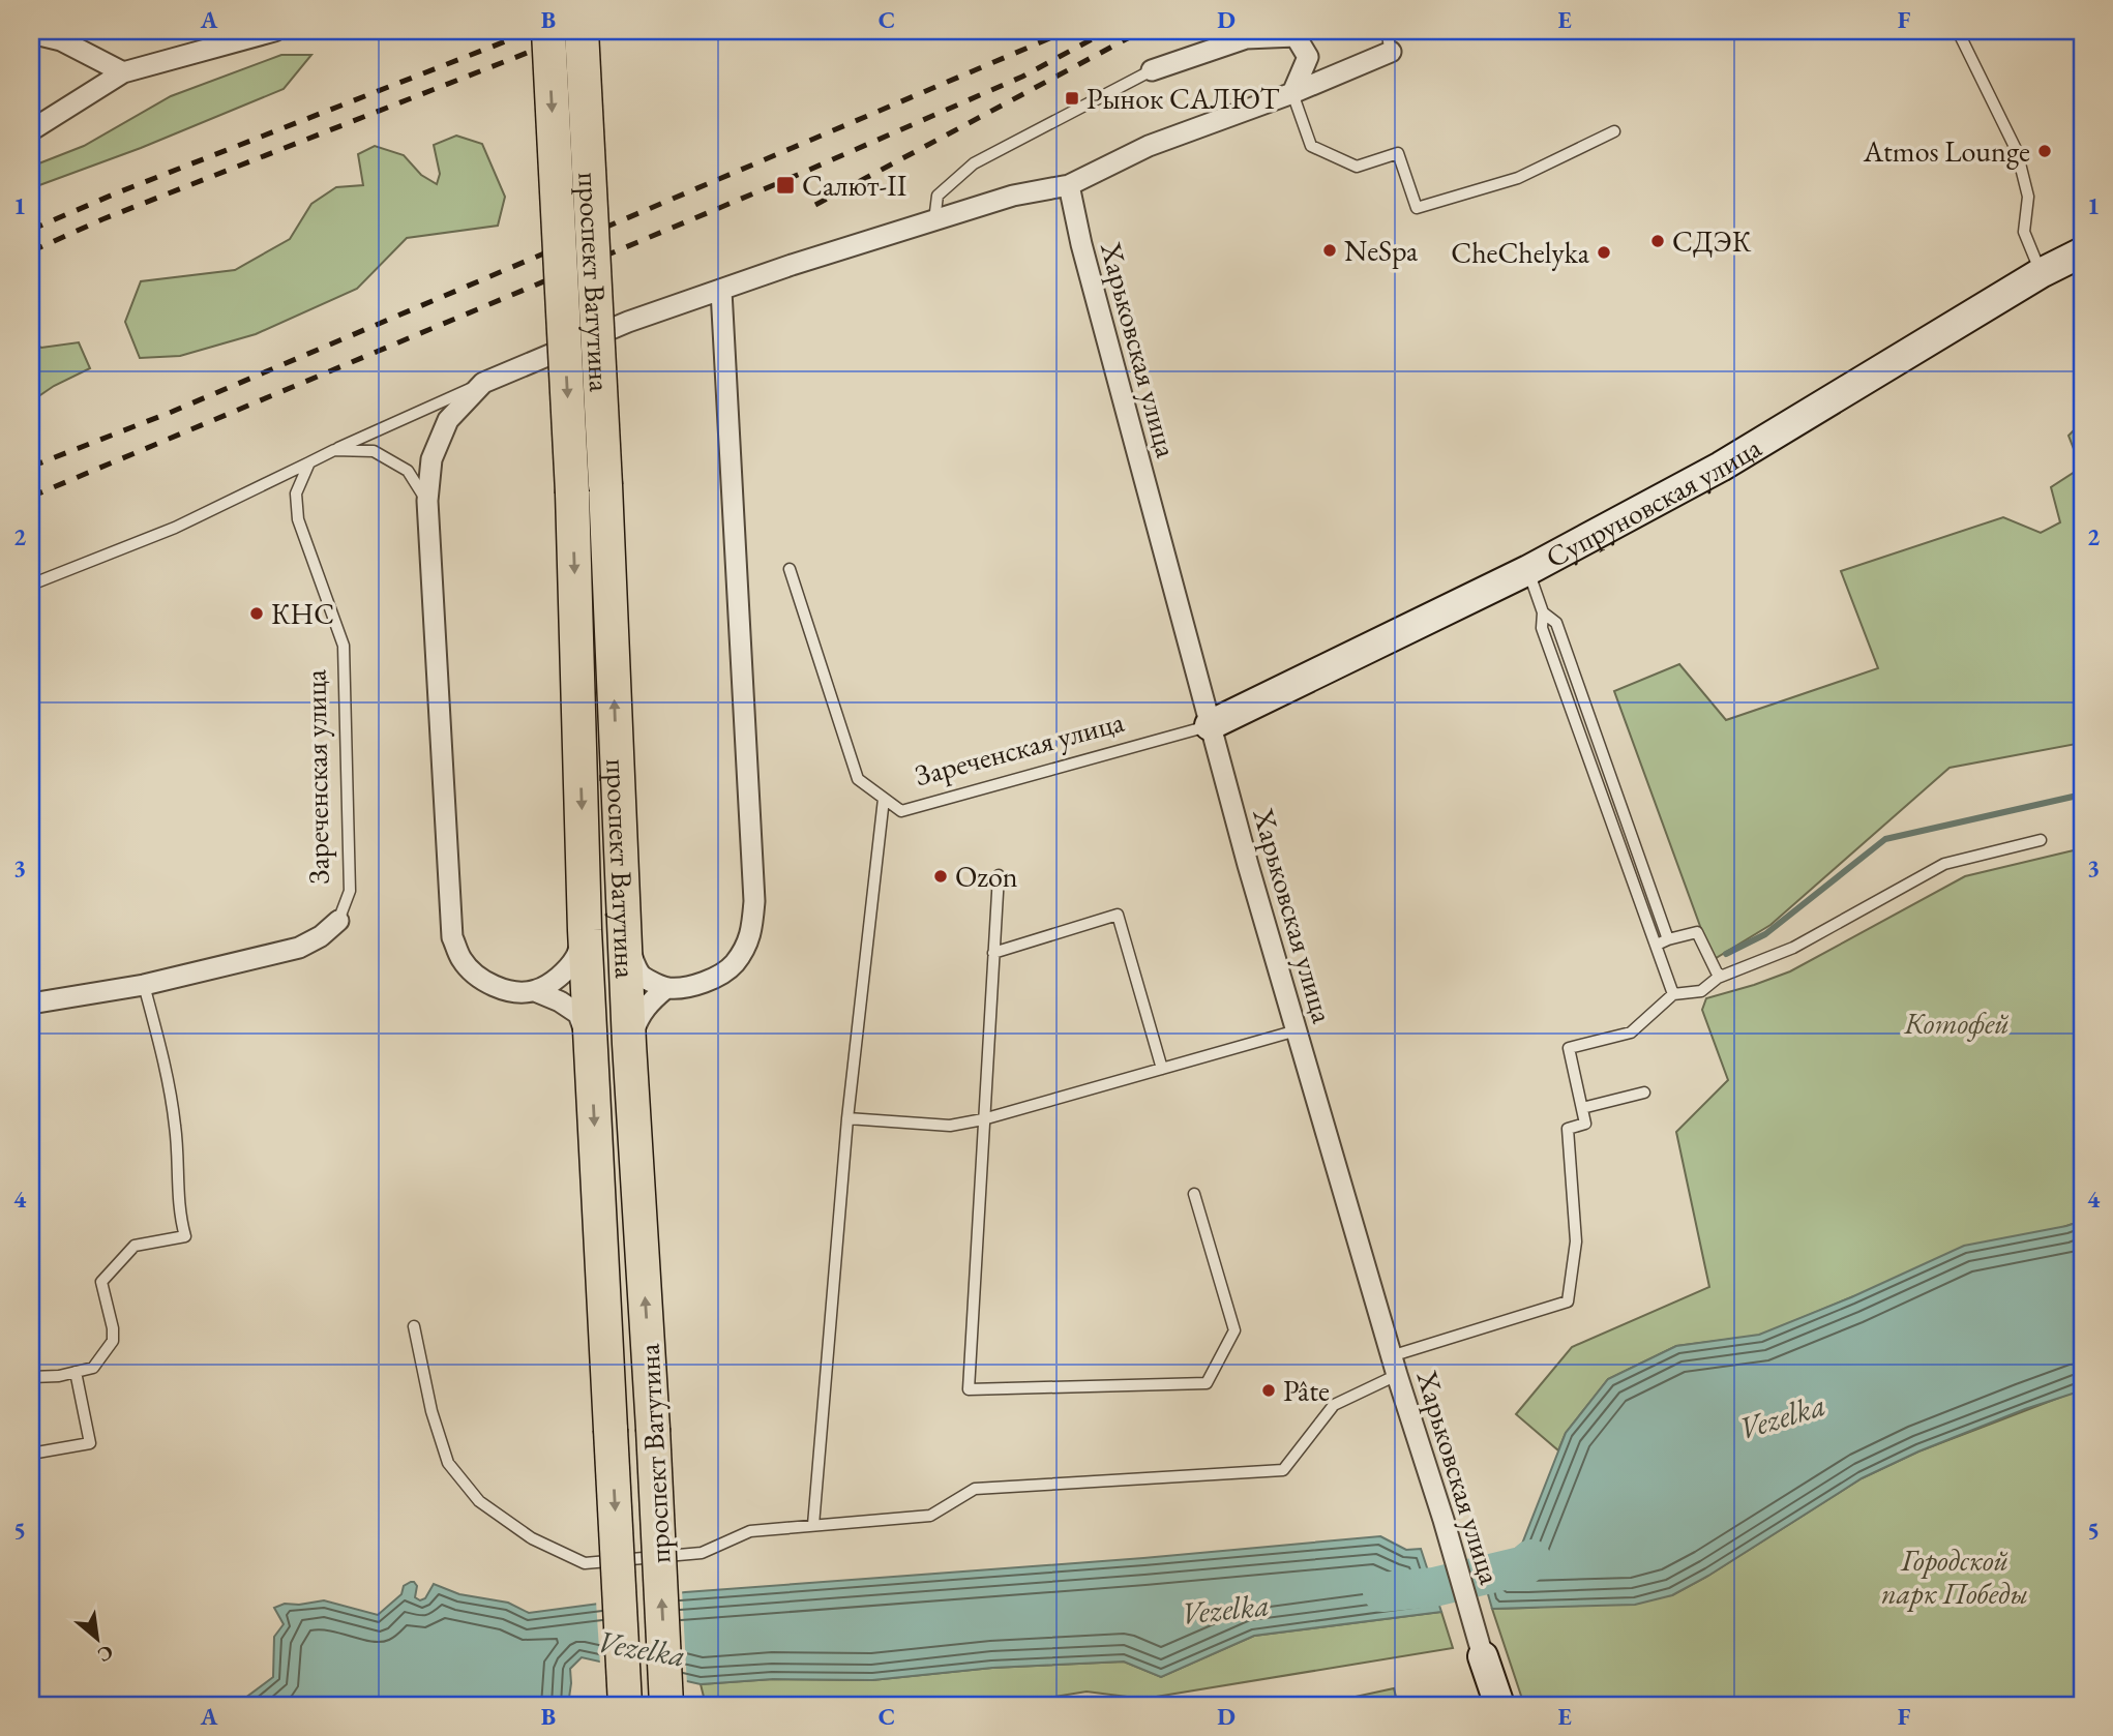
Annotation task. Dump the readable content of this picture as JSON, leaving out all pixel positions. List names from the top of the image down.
{
  "streets": {
    "main road": ["проспект Ватутина"],
    "street": ["Харьковская улица", "Супруновская улица", "Зареченская улица"]
  },
  "crossings": [
    ["Харьковская улица", "Супруновская улица"],
    ["Харьковская улица", "Зареченская улица"],
    ["Супруновская улица", "Зареченская улица"]
  ],
  "water": ["Vezelka"],
  "parks": ["Котофей", "Городской парк Победы"],
  "places": {
    "transit": ["Рынок САЛЮТ", "Салют-II"],
    "other": [
      "Atmos Lounge",
      "СДЭК",
      "NeSpa",
      "CheChelyka",
      "КНС",
      "Ozon",
      "Pâte"
    ]
  },
  "north": "bottom right",
  "grid": {
    "columns": [
      "A",
      "B",
      "C",
      "D",
      "E",
      "F"
    ],
    "rows": [
      "1",
      "2",
      "3",
      "4",
      "5"
    ]
  }
}
